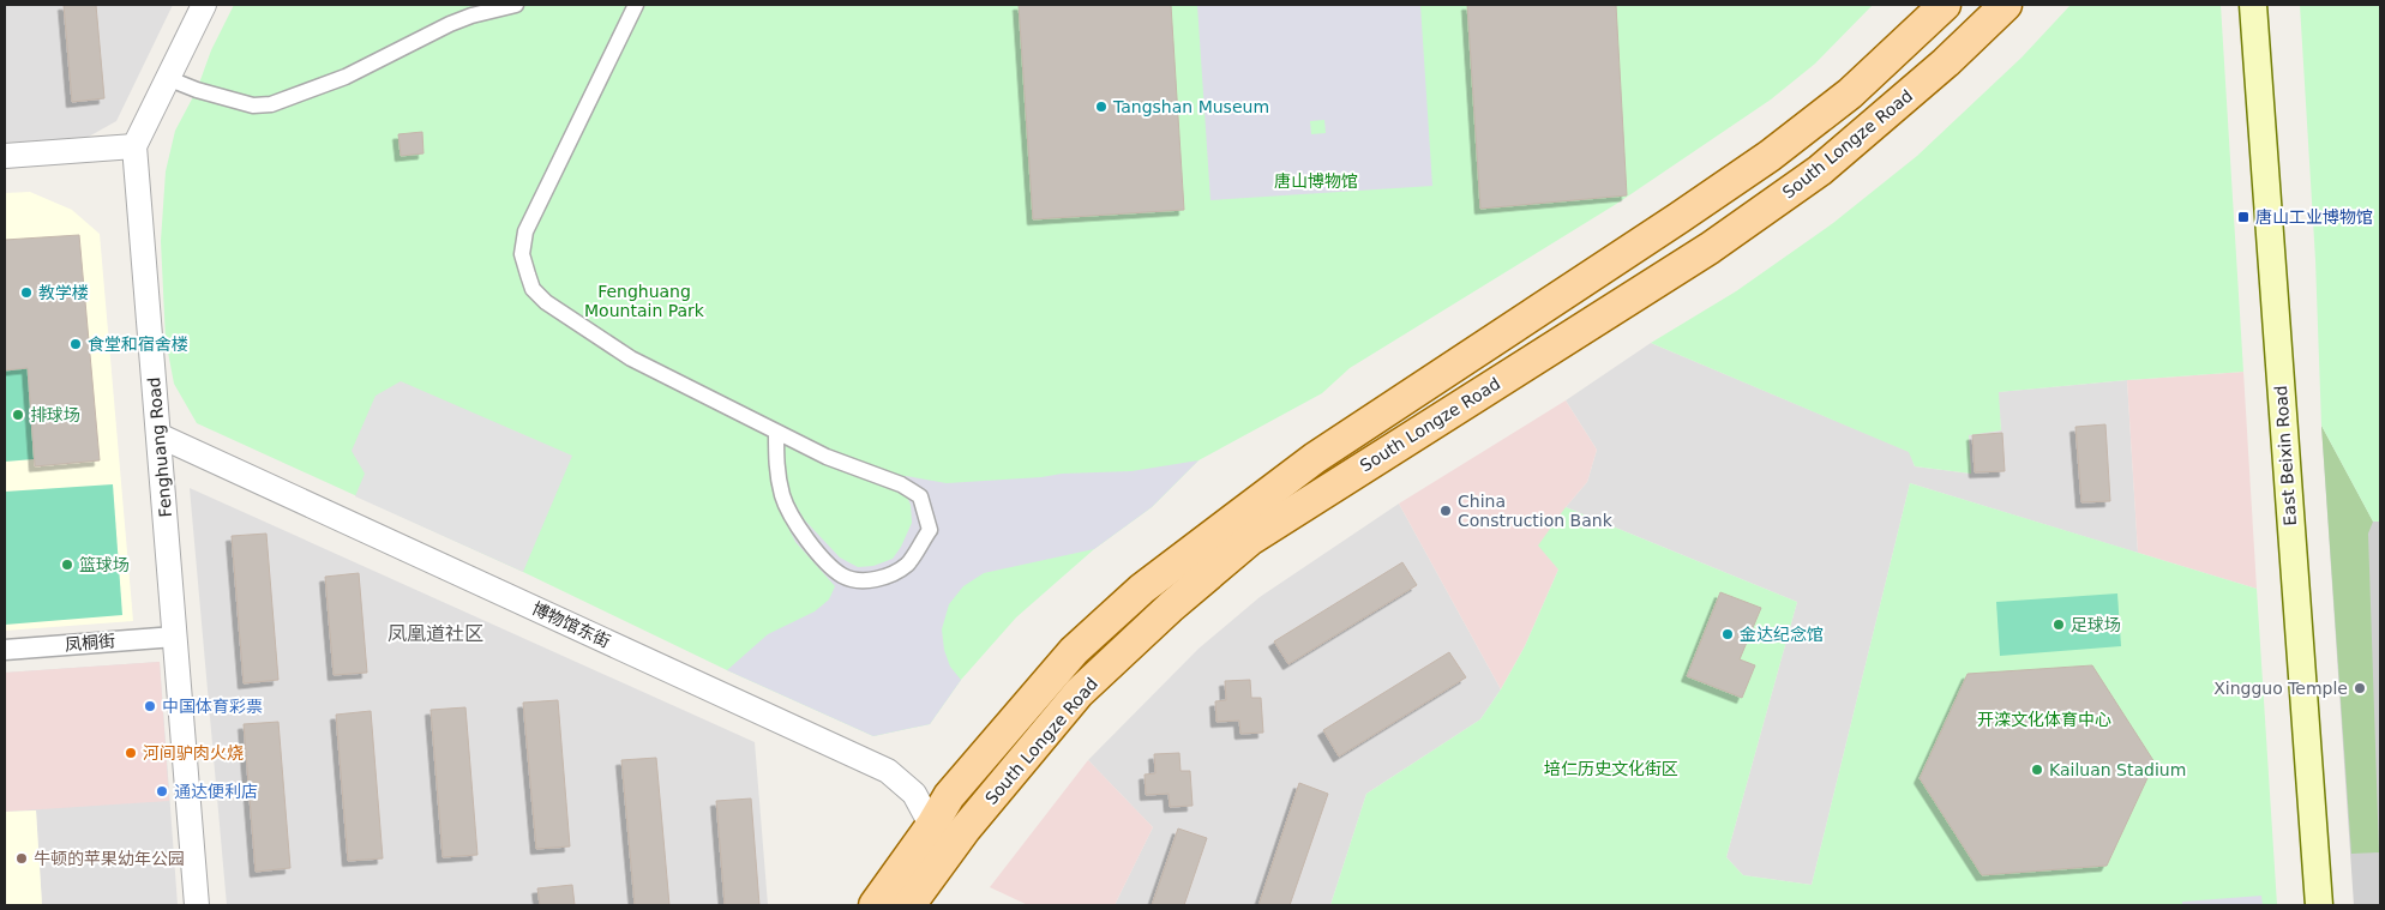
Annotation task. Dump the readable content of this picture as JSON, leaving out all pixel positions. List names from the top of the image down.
{
  "streets": {
    "main road": ["South Longze Road", "East Beixin Road"],
    "street": ["Fenghuang Road", "博物馆东街", "凤桐街"]
  },
  "crossings": [
    ["South Longze Road", "博物馆东街"],
    ["Fenghuang Road", "博物馆东街"],
    ["Fenghuang Road", "凤桐街"]
  ],
  "districts": ["凤凰道社区"],
  "parks": [
    "唐山博物馆",
    "Fenghuang Mountain Park",
    "开滦文化体育中心",
    "培仁历史文化街区"
  ],
  "places": {
    "other": [
      "Tangshan Museum",
      "教学楼",
      "食堂和宿舍楼",
      "排球场",
      "China Construction Bank",
      "篮球场",
      "足球场",
      "金达纪念馆",
      "Xingguo Temple",
      "中国体育彩票",
      "河间驴肉火烧",
      "Kailuan Stadium",
      "通达便利店",
      "牛顿的苹果幼年公园"
    ],
    "transit": ["唐山工业博物馆"]
  }
}
